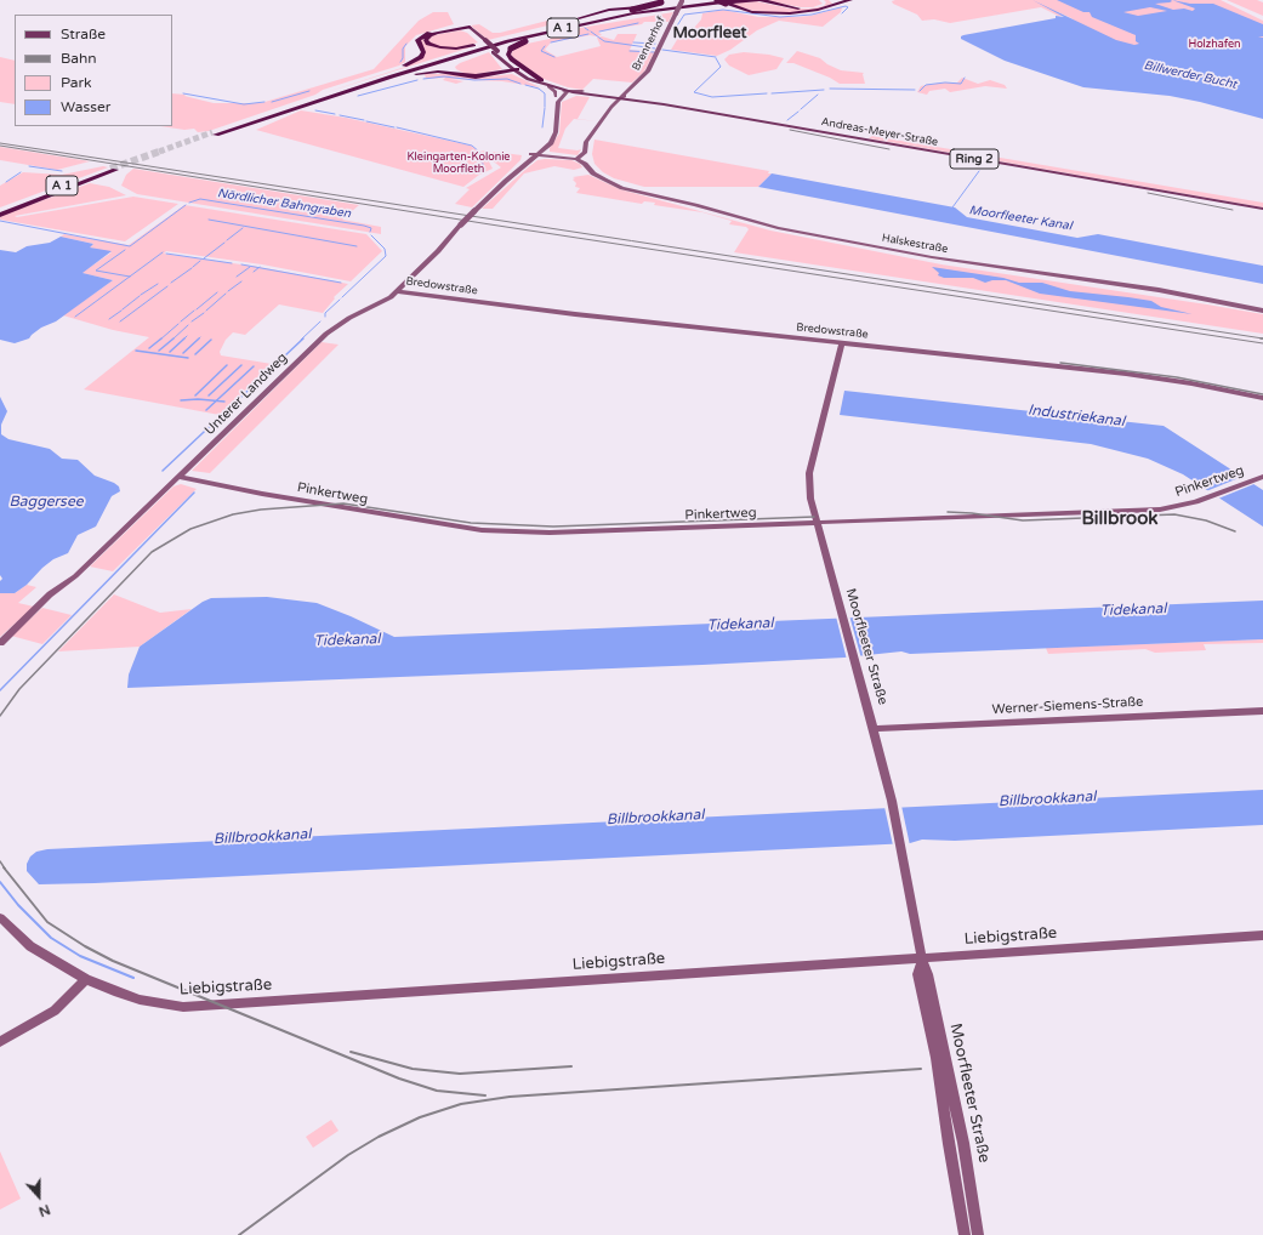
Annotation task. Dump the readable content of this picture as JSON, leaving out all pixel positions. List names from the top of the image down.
{
  "streets": {
    "highway": ["A 1"],
    "main road": ["Andreas-Meyer-Straße", "Ring 2"],
    "street": [
      "Brennerhof",
      "Halskestraße",
      "Bredowstraße",
      "Unterer Landweg",
      "Pinkertweg",
      "Moorfleeter Straße",
      "Werner-Siemens-Straße",
      "Liebigstraße"
    ]
  },
  "crossings": [
    ["Brennerhof", "Andreas-Meyer-Straße"],
    ["Brennerhof", "Halskestraße"],
    ["Andreas-Meyer-Straße", "Ring 2"],
    ["Bredowstraße", "Unterer Landweg"],
    ["Bredowstraße", "Moorfleeter Straße"],
    ["Unterer Landweg", "Pinkertweg"],
    ["Pinkertweg", "Moorfleeter Straße"],
    ["Moorfleeter Straße", "Werner-Siemens-Straße"],
    ["Moorfleeter Straße", "Liebigstraße"]
  ],
  "districts": ["Moorfleet", "Billbrook"],
  "water": [
    "Billwerder Bucht",
    "Nördlicher Bahngraben",
    "Moorfleeter Kanal",
    "Industriekanal",
    "Baggersee",
    "Tidekanal",
    "Billbrookkanal"
  ],
  "parks": ["Holzhafen", "Kleingarten-Kolonie Moorfleth"],
  "legend": [
    "Straße",
    "Bahn",
    "Park",
    "Wasser"
  ],
  "north": "bottom"
}
